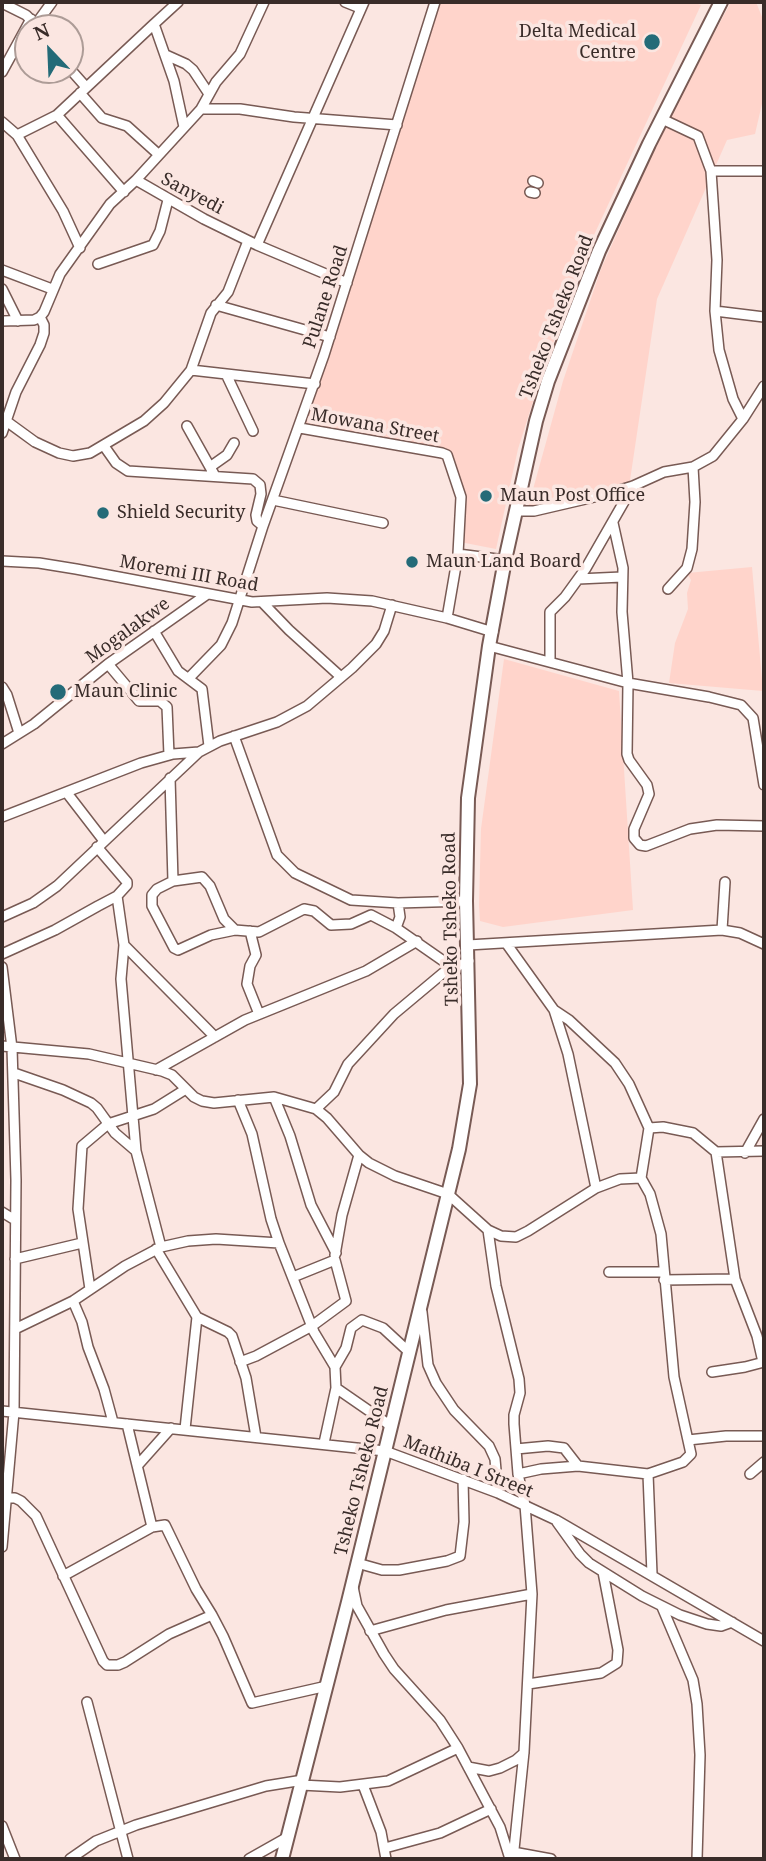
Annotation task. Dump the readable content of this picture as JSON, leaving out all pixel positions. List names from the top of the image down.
{
  "streets": {
    "highway": ["Tsheko Tsheko Road"],
    "street": [
      "Sanyedi",
      "Pulane Road",
      "Mowana Street",
      "Moremi III Road",
      "Mogalakwe",
      "Mathiba I Street"
    ]
  },
  "crossings": [
    ["Sanyedi", "Pulane Road"],
    ["Pulane Road", "Mowana Street"],
    ["Pulane Road", "Moremi III Road"],
    ["Tsheko Tsheko Road", "Moremi III Road"],
    ["Tsheko Tsheko Road", "Mathiba I Street"],
    ["Mowana Street", "Moremi III Road"],
    ["Moremi III Road", "Mogalakwe"]
  ],
  "places": [
    "Delta Medical Centre",
    "Maun Post Office",
    "Shield Security",
    "Maun Land Board",
    "Maun Clinic"
  ],
  "north": "top left"
}
